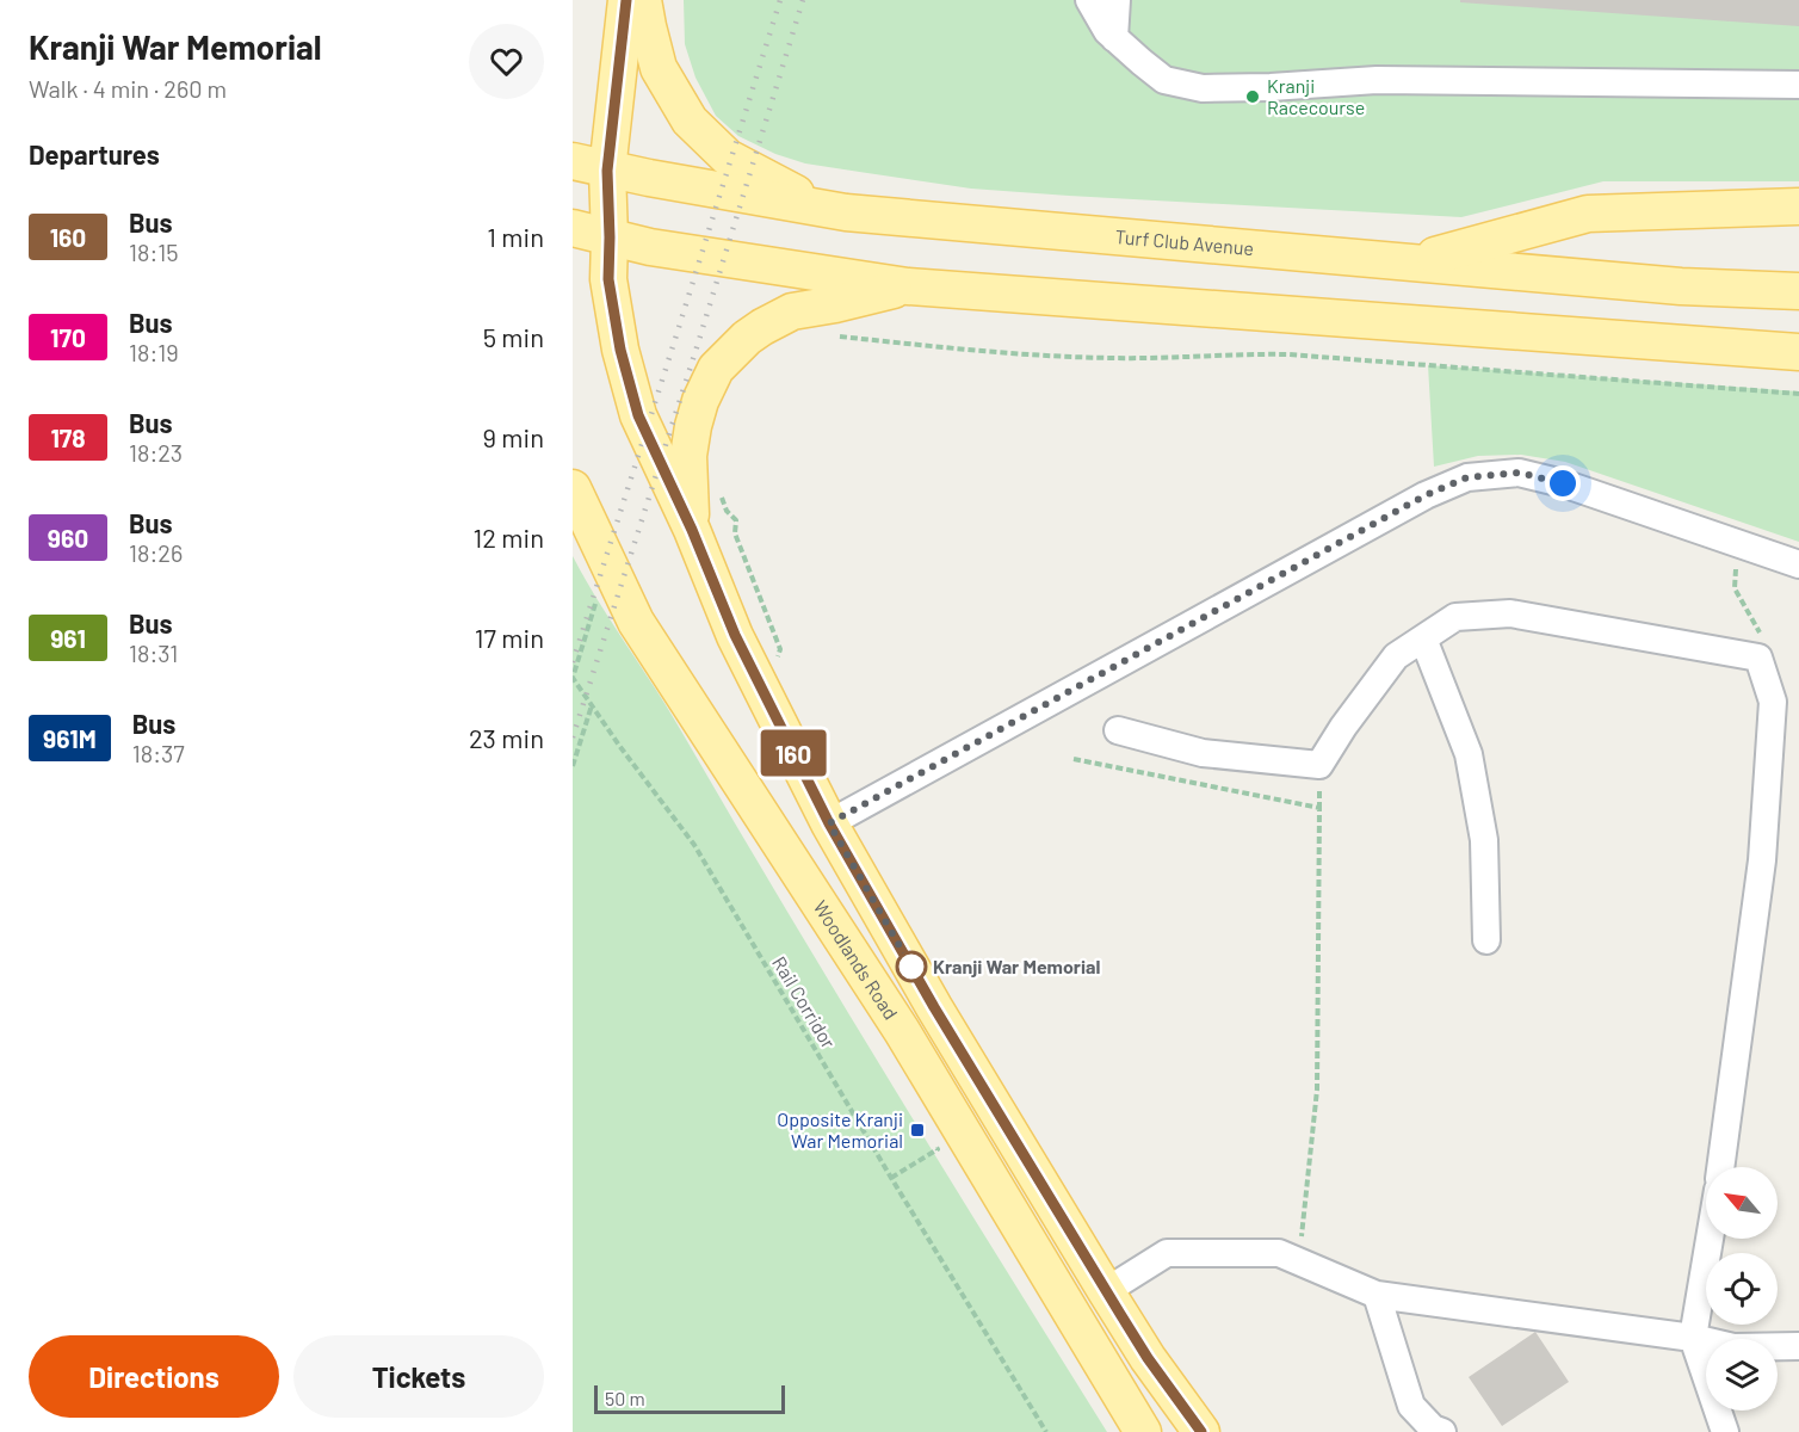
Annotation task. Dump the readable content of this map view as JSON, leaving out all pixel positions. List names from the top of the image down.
{
  "streets": {
    "main road": ["Turf Club Avenue", "Woodlands Road"],
    "path": ["Rail Corridor"]
  },
  "places": {
    "other": ["Kranji Racecourse", "Kranji War Memorial"],
    "transit": ["Opposite Kranji War Memorial"]
  },
  "lines": ["bus line 160"],
  "scale_bar": "50 m",
  "north": "top left",
  "page": {
    "heading": [
      ["Kranji War Memorial", "Walk · 4 min · 260 m"],
      "Departures"
    ],
    "on_map": "160",
    "list": [
      {
        "mark": "160",
        "name": "Bus",
        "note": "18:15",
        "value": "1 min"
      },
      {
        "mark": "170",
        "name": "Bus",
        "note": "18:19",
        "value": "5 min"
      },
      {
        "mark": "178",
        "name": "Bus",
        "note": "18:23",
        "value": "9 min"
      },
      {
        "mark": "960",
        "name": "Bus",
        "note": "18:26",
        "value": "12 min"
      },
      {
        "mark": "961",
        "name": "Bus",
        "note": "18:31",
        "value": "17 min"
      },
      {
        "mark": "961M",
        "name": "Bus",
        "note": "18:37",
        "value": "23 min"
      }
    ],
    "buttons": ["Directions", "Tickets"],
    "scale": "50 m"
  }
}
